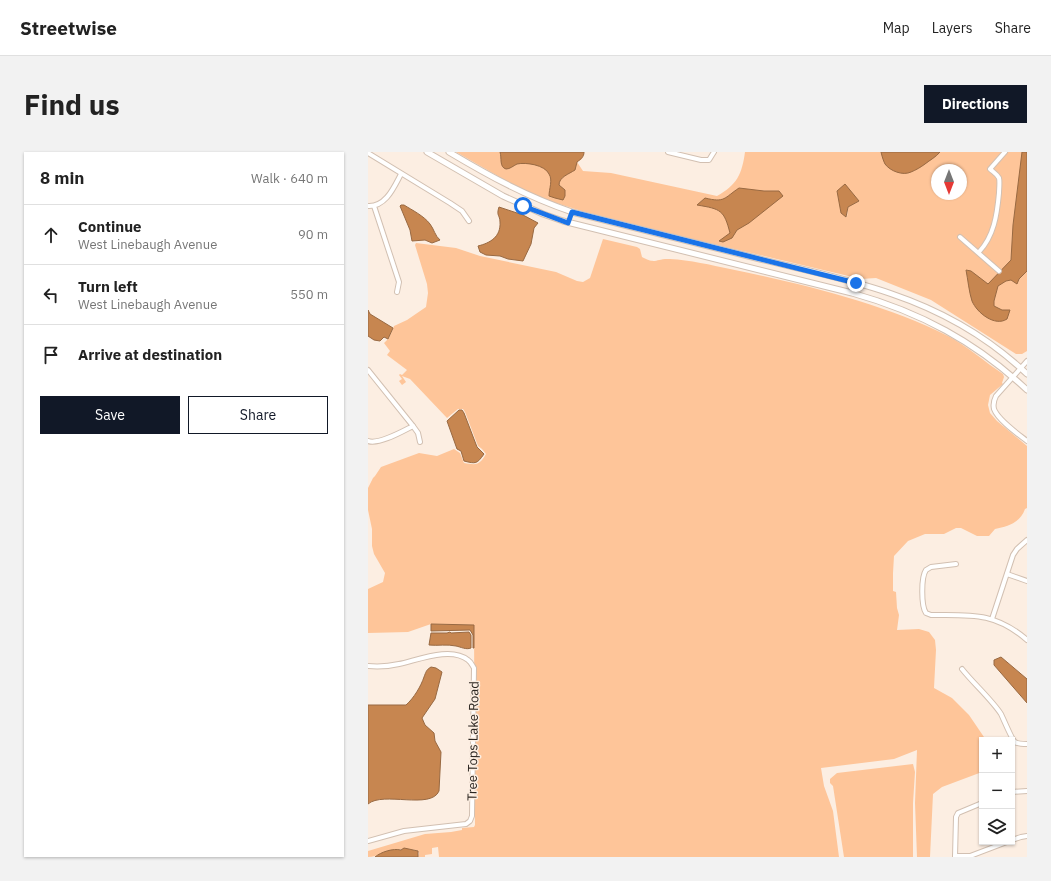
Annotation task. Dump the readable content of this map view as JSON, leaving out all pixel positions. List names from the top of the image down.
{
  "streets": {
    "street": ["Tree Tops Lake Road"]
  },
  "north": "bottom",
  "page": {
    "header": "Streetwise",
    "nav": ["Map", "Layers", "Share"],
    "buttons": [
      "Directions",
      ["Save", "Share"]
    ],
    "title": "Find us",
    "heading": ["8 min", "Walk · 640 m"],
    "list": [
      ["Continue", "West Linebaugh Avenue", "90 m"],
      ["Turn left", "West Linebaugh Avenue", "550 m"],
      "Arrive at destination"
    ],
    "map_buttons": ["+", "−"]
  }
}
